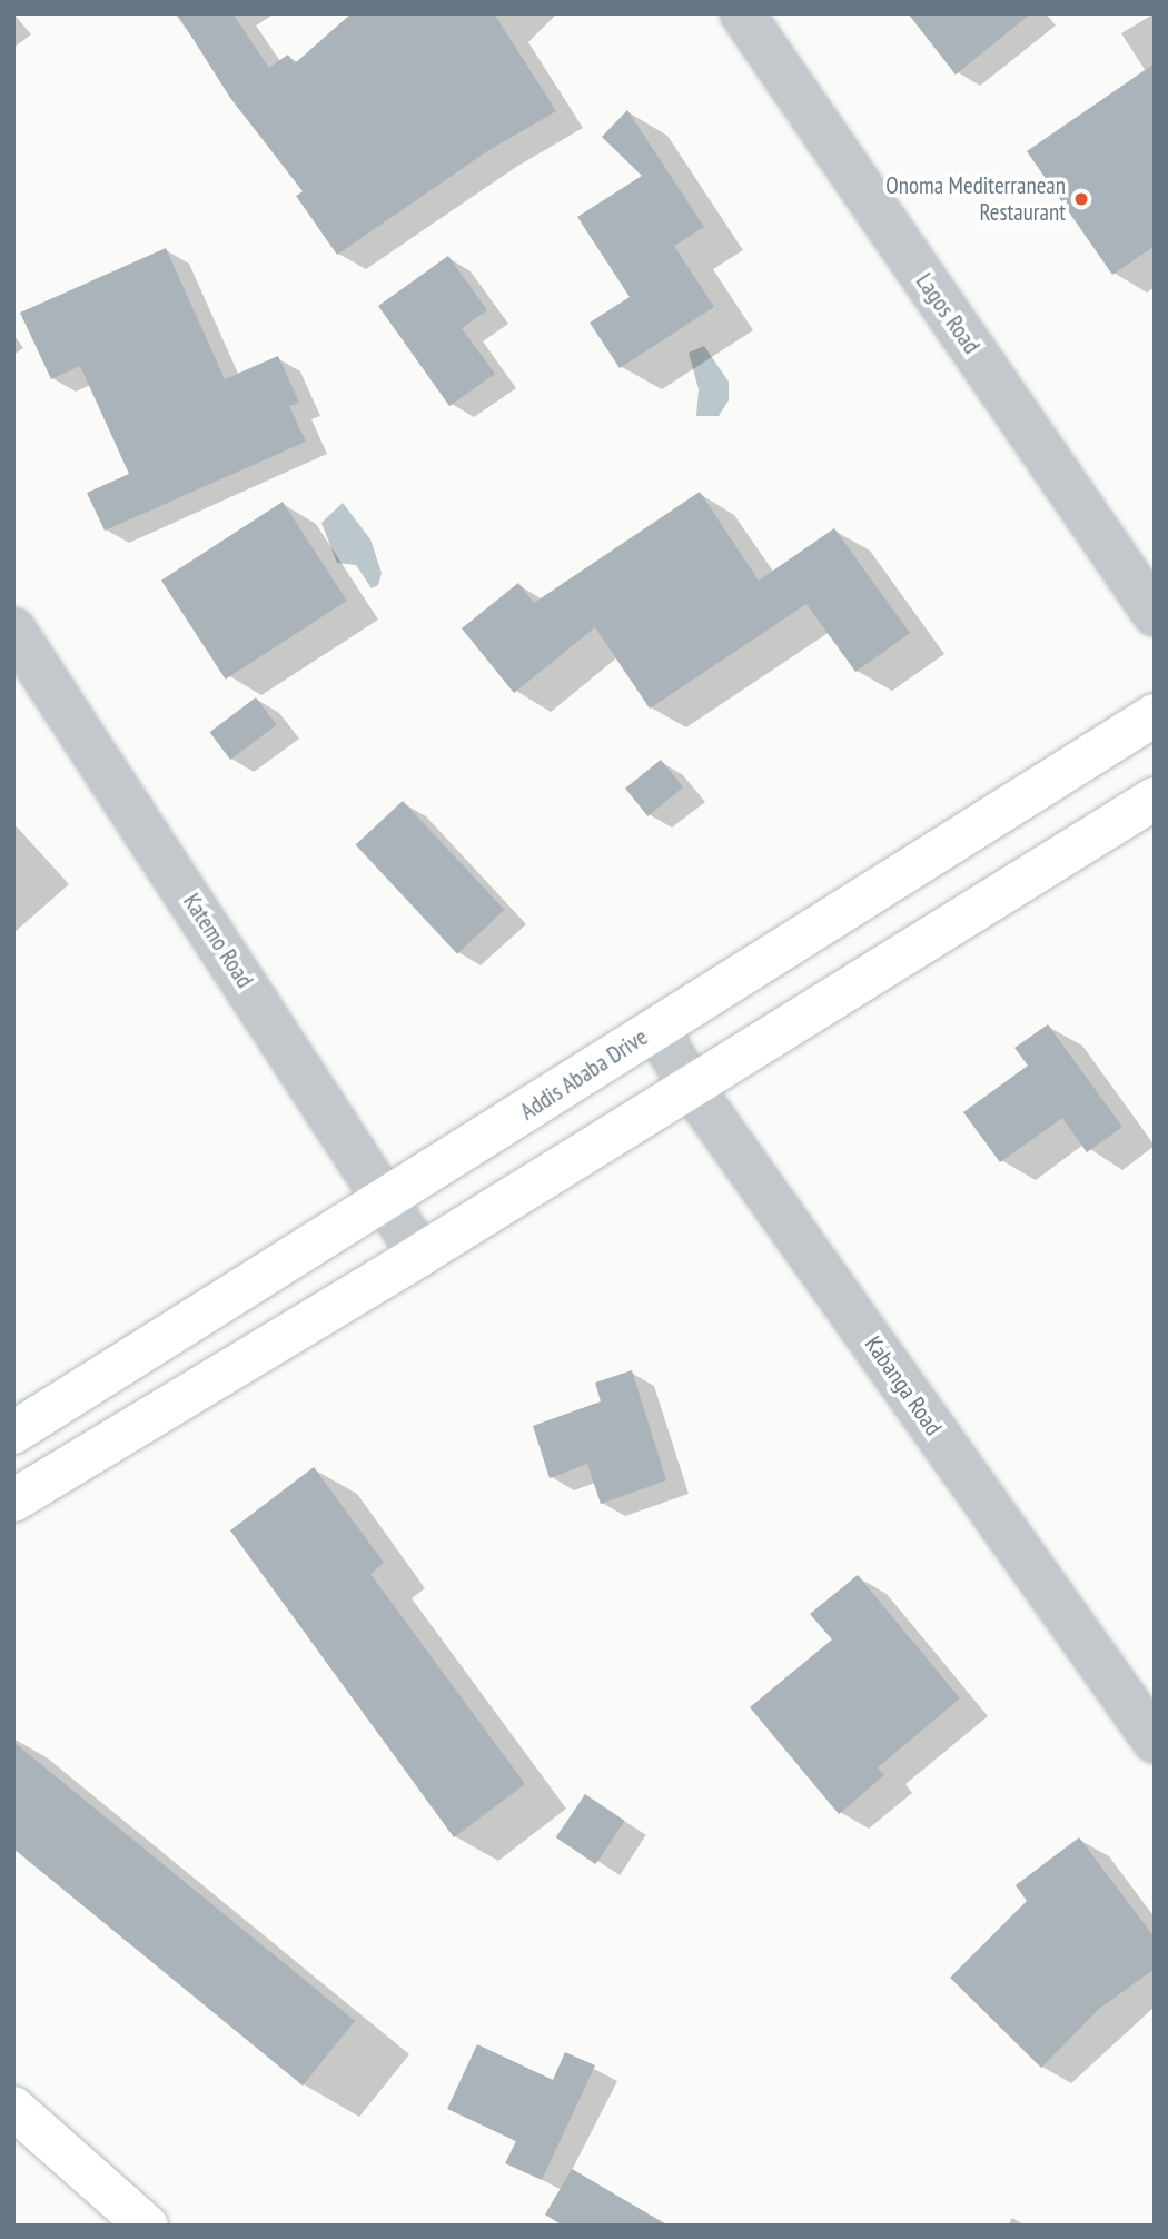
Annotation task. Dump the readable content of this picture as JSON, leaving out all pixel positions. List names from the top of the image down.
{
  "streets": {
    "main road": ["Addis Ababa Drive"],
    "street": ["Lagos Road", "Katemo Road", "Kabanga Road"]
  },
  "crossings": [
    ["Katemo Road", "Addis Ababa Drive"],
    ["Addis Ababa Drive", "Kabanga Road"]
  ],
  "places": ["Onoma Mediterranean Restaurant"]
}
